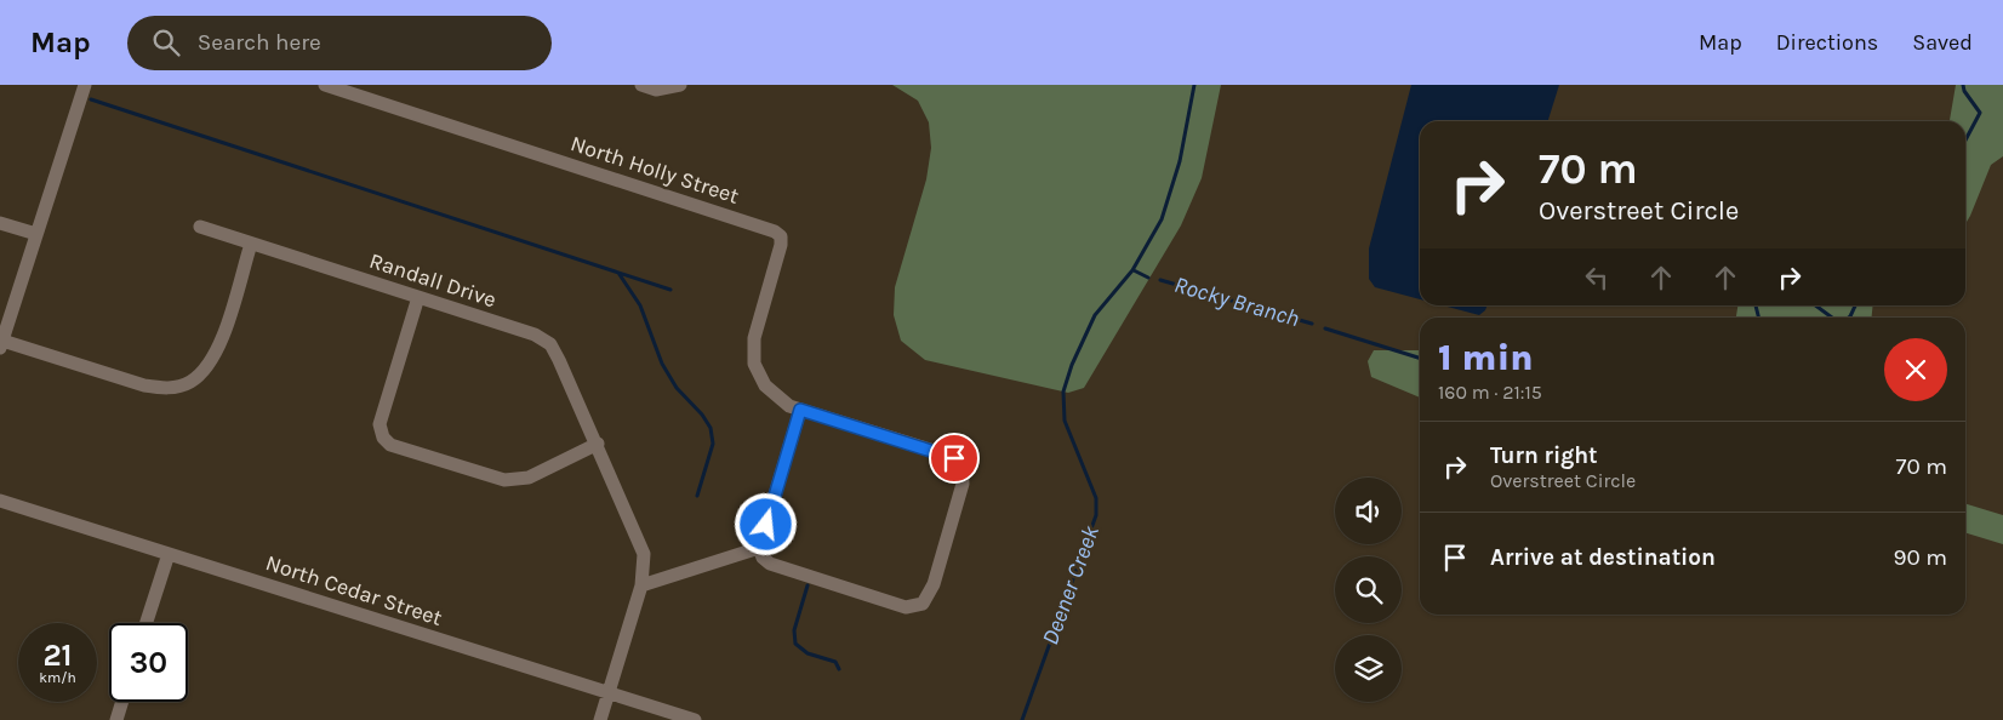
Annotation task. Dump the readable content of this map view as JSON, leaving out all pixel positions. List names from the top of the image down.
{
  "streets": {
    "street": ["North Holly Street", "Randall Drive", "North Cedar Street"]
  },
  "crossings": [
    ["Randall Drive", "North Cedar Street"]
  ],
  "water": ["Rocky Branch", "Deener Creek"],
  "page": {
    "header": "Map",
    "search": "Search here",
    "nav": ["Map", "Directions", "Saved"],
    "turn": ["70 m", "Overstreet Circle"],
    "heading": ["1 min", "160 m · 21:15"],
    "list": [
      {
        "name": "Turn right",
        "note": "Overstreet Circle",
        "value": "70 m"
      },
      {
        "name": "Arrive at destination",
        "value": "90 m"
      }
    ],
    "speed": "21 km/h",
    "limit": "30"
  }
}
